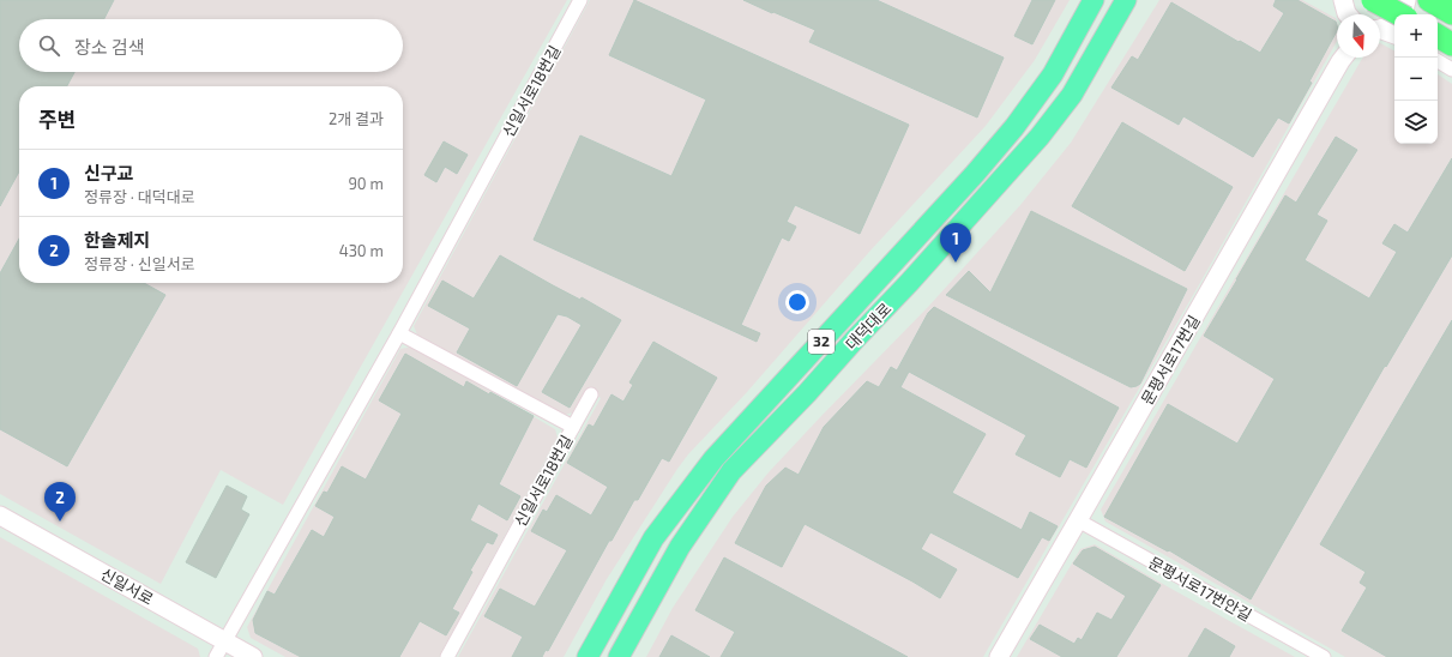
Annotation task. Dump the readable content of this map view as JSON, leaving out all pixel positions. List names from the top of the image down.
{
  "streets": {
    "main road": ["대덕대로", "32"],
    "street": [
      "신일서로18번길",
      "문평서로17번길",
      "신일서로",
      "문평서로17번안길"
    ]
  },
  "crossings": [
    ["신일서로18번길", "신일서로"],
    ["문평서로17번길", "문평서로17번안길"]
  ],
  "north": "bottom",
  "page": {
    "map_buttons": ["+", "−"],
    "search": "장소 검색",
    "heading": ["주변", "2개 결과"],
    "list": [
      {
        "mark": "1",
        "name": "신구교",
        "note": "정류장 · 대덕대로",
        "value": "90 m"
      },
      {
        "mark": "2",
        "name": "한솔제지",
        "note": "정류장 · 신일서로",
        "value": "430 m"
      }
    ],
    "pins": ["1", "2"]
  }
}
